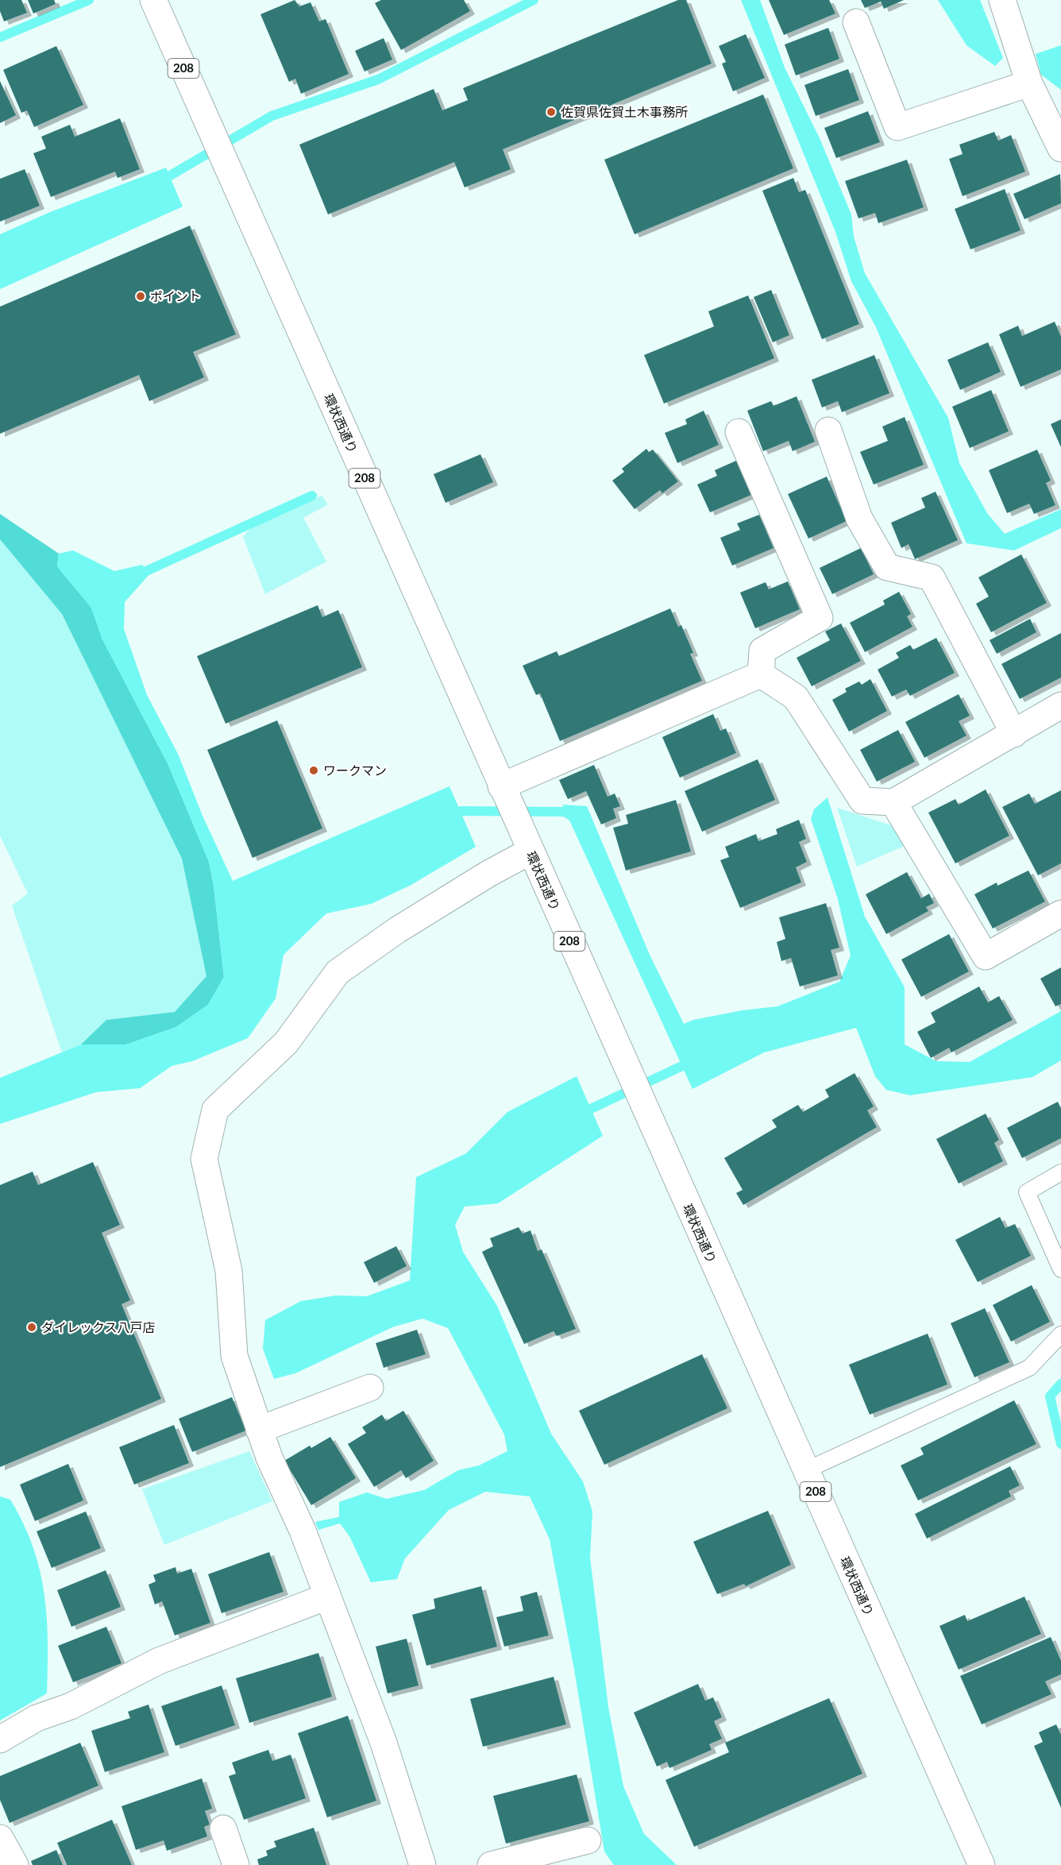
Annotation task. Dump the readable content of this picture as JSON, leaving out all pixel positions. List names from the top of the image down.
{
  "streets": {
    "main road": ["208", "環状西通り"]
  },
  "places": [
    "佐賀県佐賀土木事務所",
    "ポイント",
    "ワークマン",
    "ダイレックス八戸店"
  ]
}
